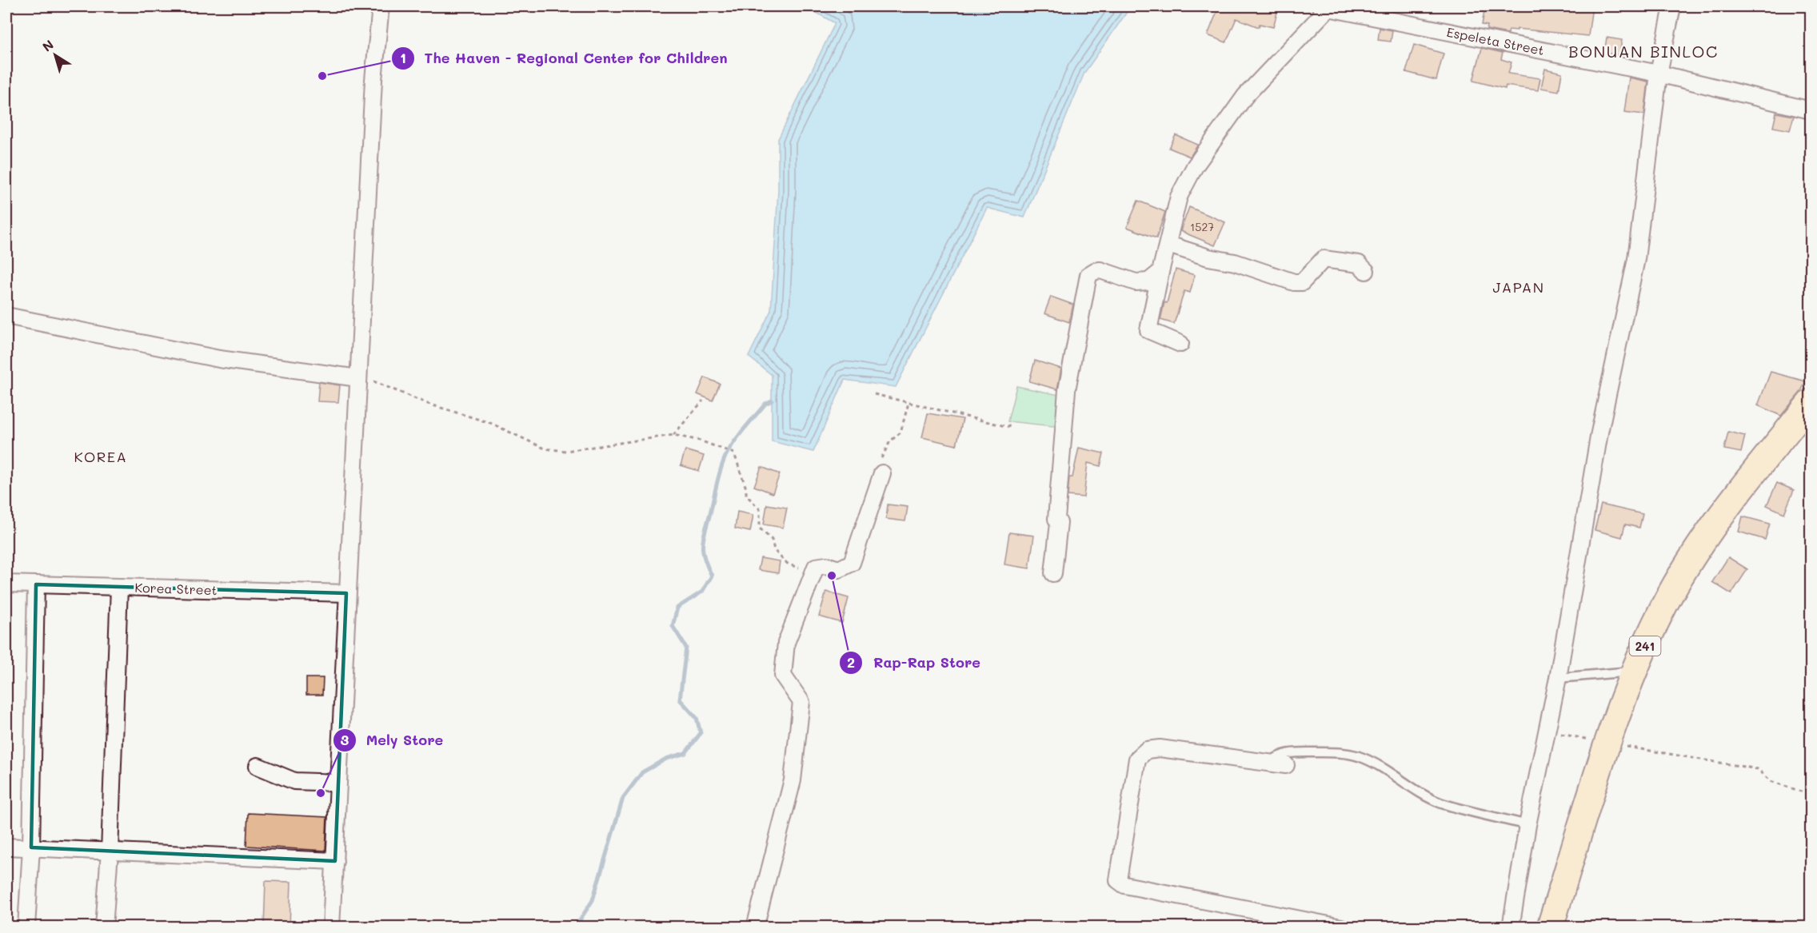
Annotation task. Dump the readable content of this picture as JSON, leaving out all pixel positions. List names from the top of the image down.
{
  "streets": {
    "main road": ["241"],
    "street": ["Espeleta Street", "Korea Street"]
  },
  "districts": ["BONUAN BINLOC", "JAPAN", "KOREA"],
  "places": ["The Haven - Regional Center for Children", "Rap-Rap Store", "Mely Store"],
  "house_numbers": ["1527"],
  "north": "top left"
}
